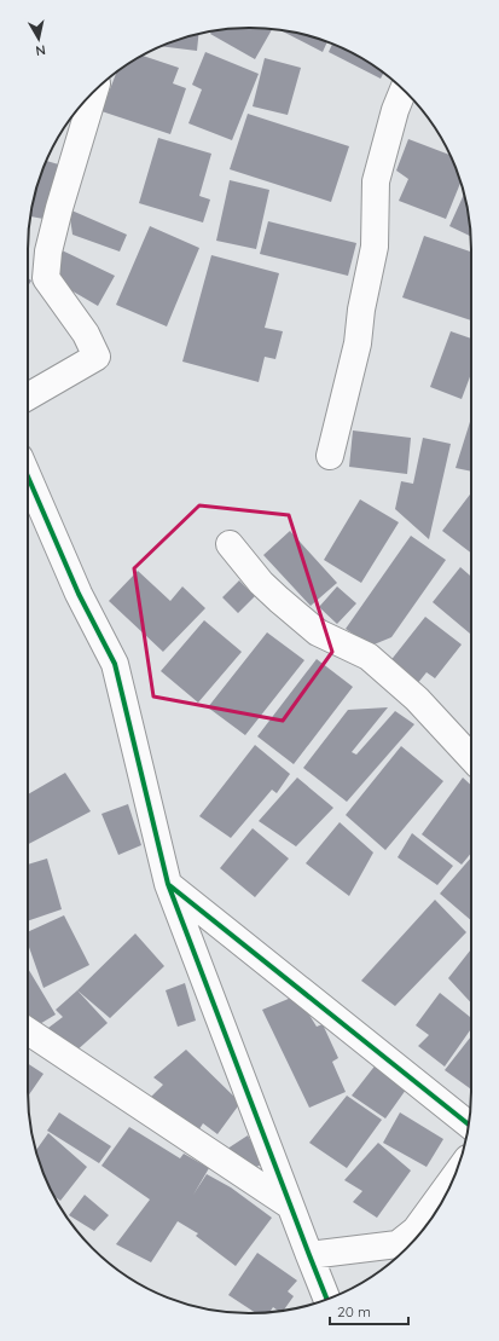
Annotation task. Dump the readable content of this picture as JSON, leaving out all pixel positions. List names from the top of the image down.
{
  "scale_bar": "20 m",
  "north": "bottom"
}
